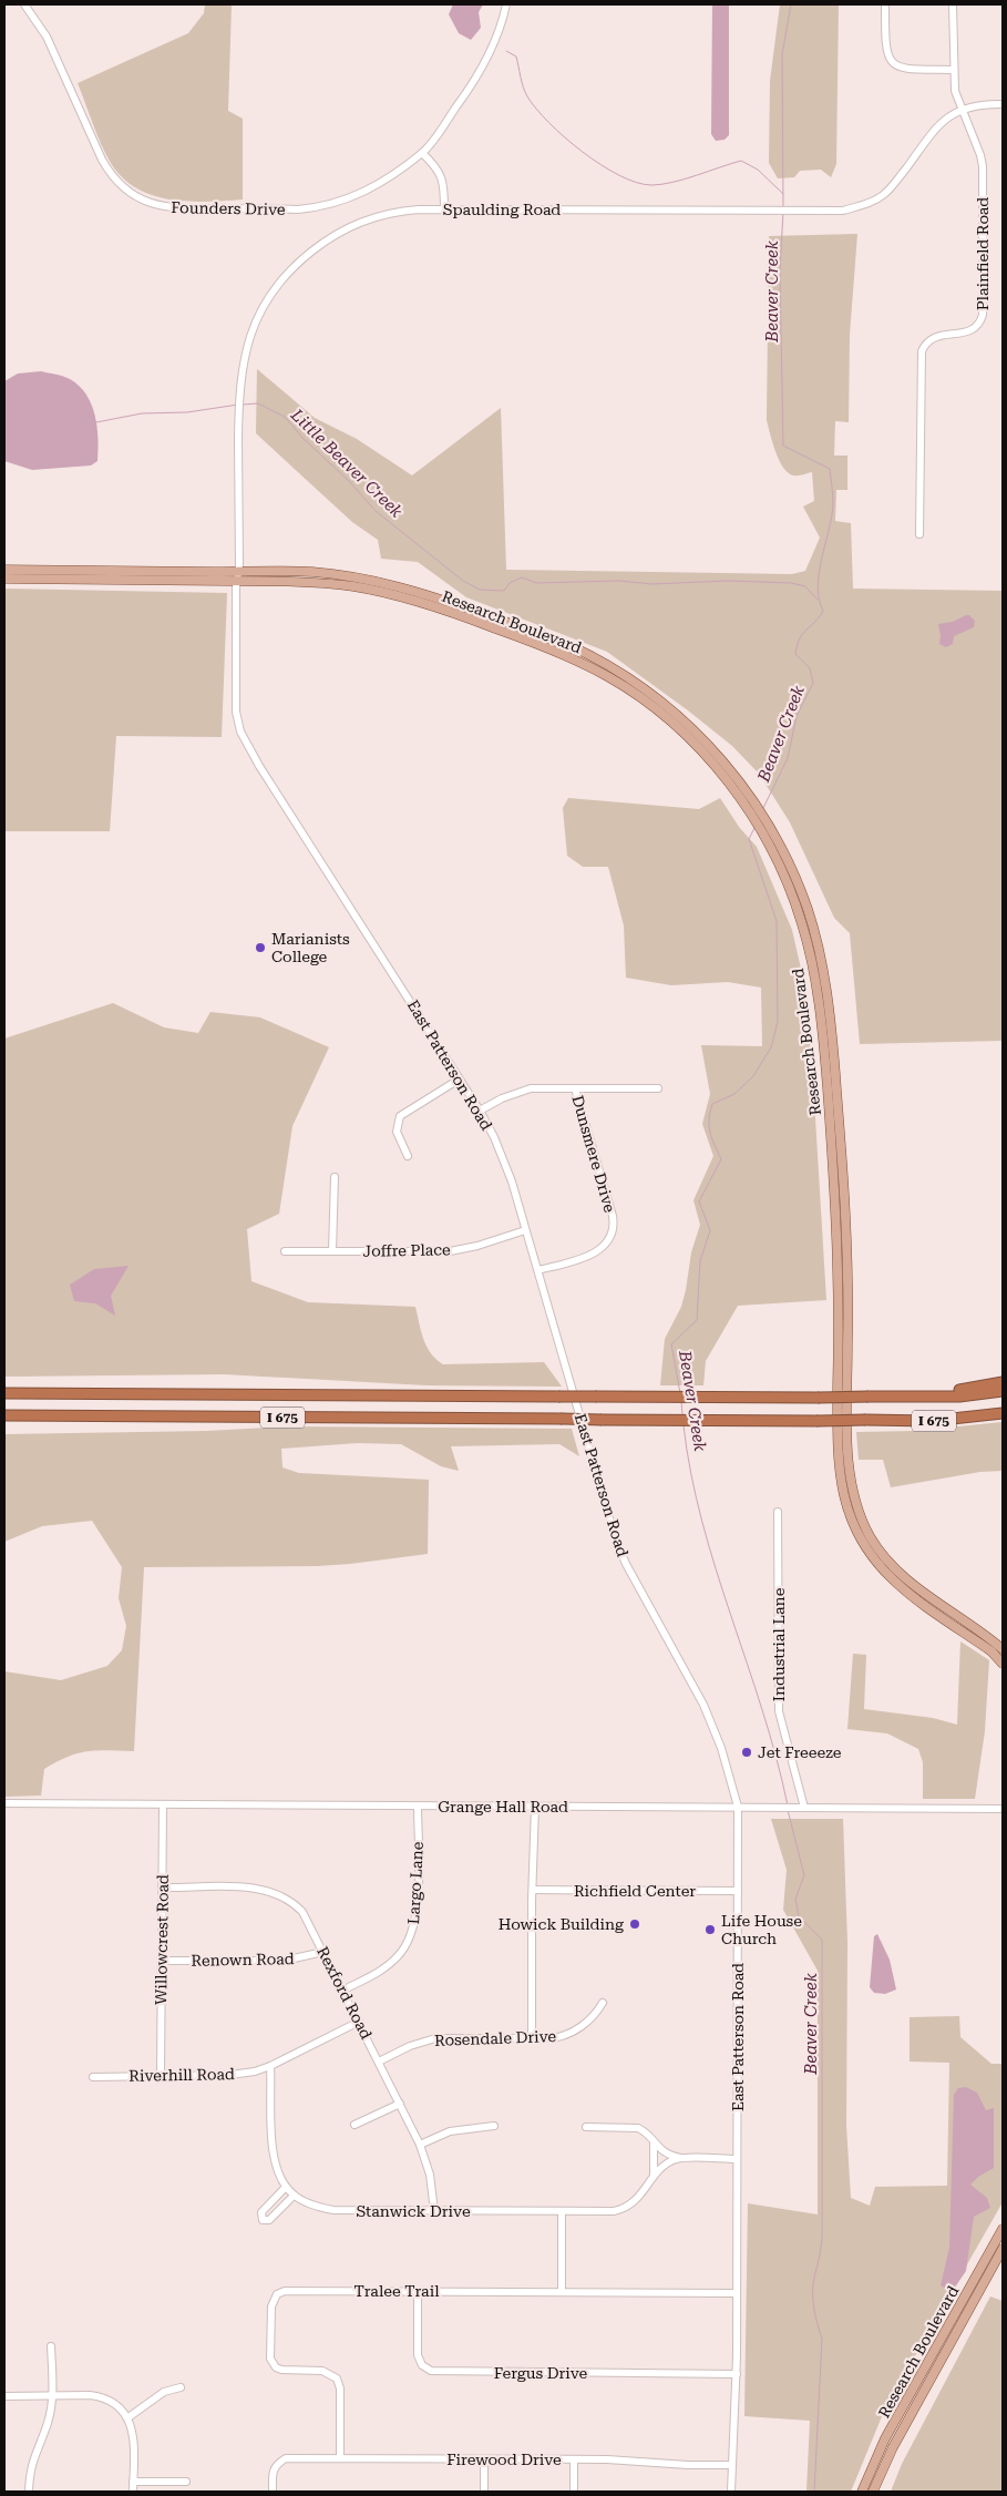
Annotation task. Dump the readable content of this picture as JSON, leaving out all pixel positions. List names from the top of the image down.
{
  "streets": {
    "highway": ["I 675"],
    "main road": ["Research Boulevard"],
    "street": [
      "Founders Drive",
      "Spaulding Road",
      "Plainfield Road",
      "East Patterson Road",
      "Dunsmere Drive",
      "Joffre Place",
      "Industrial Lane",
      "Grange Hall Road",
      "Largo Lane",
      "Richfield Center",
      "Willowcrest Road",
      "Renown Road",
      "Rexford Road",
      "Rosendale Drive",
      "Riverhill Road",
      "Stanwick Drive",
      "Tralee Trail",
      "Fergus Drive",
      "Firewood Drive"
    ]
  },
  "crossings": [
    ["Spaulding Road", "Plainfield Road"],
    ["Spaulding Road", "Research Boulevard"],
    ["Spaulding Road", "East Patterson Road"],
    ["Research Boulevard", "East Patterson Road"],
    ["East Patterson Road", "Dunsmere Drive"],
    ["East Patterson Road", "Joffre Place"],
    ["East Patterson Road", "Grange Hall Road"],
    ["East Patterson Road", "Richfield Center"],
    ["East Patterson Road", "Stanwick Drive"],
    ["East Patterson Road", "Tralee Trail"],
    ["East Patterson Road", "Fergus Drive"],
    ["East Patterson Road", "Firewood Drive"],
    ["Industrial Lane", "Grange Hall Road"],
    ["Grange Hall Road", "Largo Lane"],
    ["Grange Hall Road", "Willowcrest Road"],
    ["Largo Lane", "Rexford Road"],
    ["Willowcrest Road", "Renown Road"],
    ["Willowcrest Road", "Rexford Road"],
    ["Willowcrest Road", "Riverhill Road"],
    ["Renown Road", "Rexford Road"],
    ["Rexford Road", "Rosendale Drive"],
    ["Rexford Road", "Riverhill Road"],
    ["Rexford Road", "Stanwick Drive"],
    ["Riverhill Road", "Stanwick Drive"],
    ["Tralee Trail", "Fergus Drive"],
    ["Tralee Trail", "Firewood Drive"]
  ],
  "water": ["Beaver Creek", "Little Beaver Creek"],
  "places": [
    "Marianists College",
    "Jet Freeeze",
    "Howick Building",
    "Life House Church"
  ]
}
